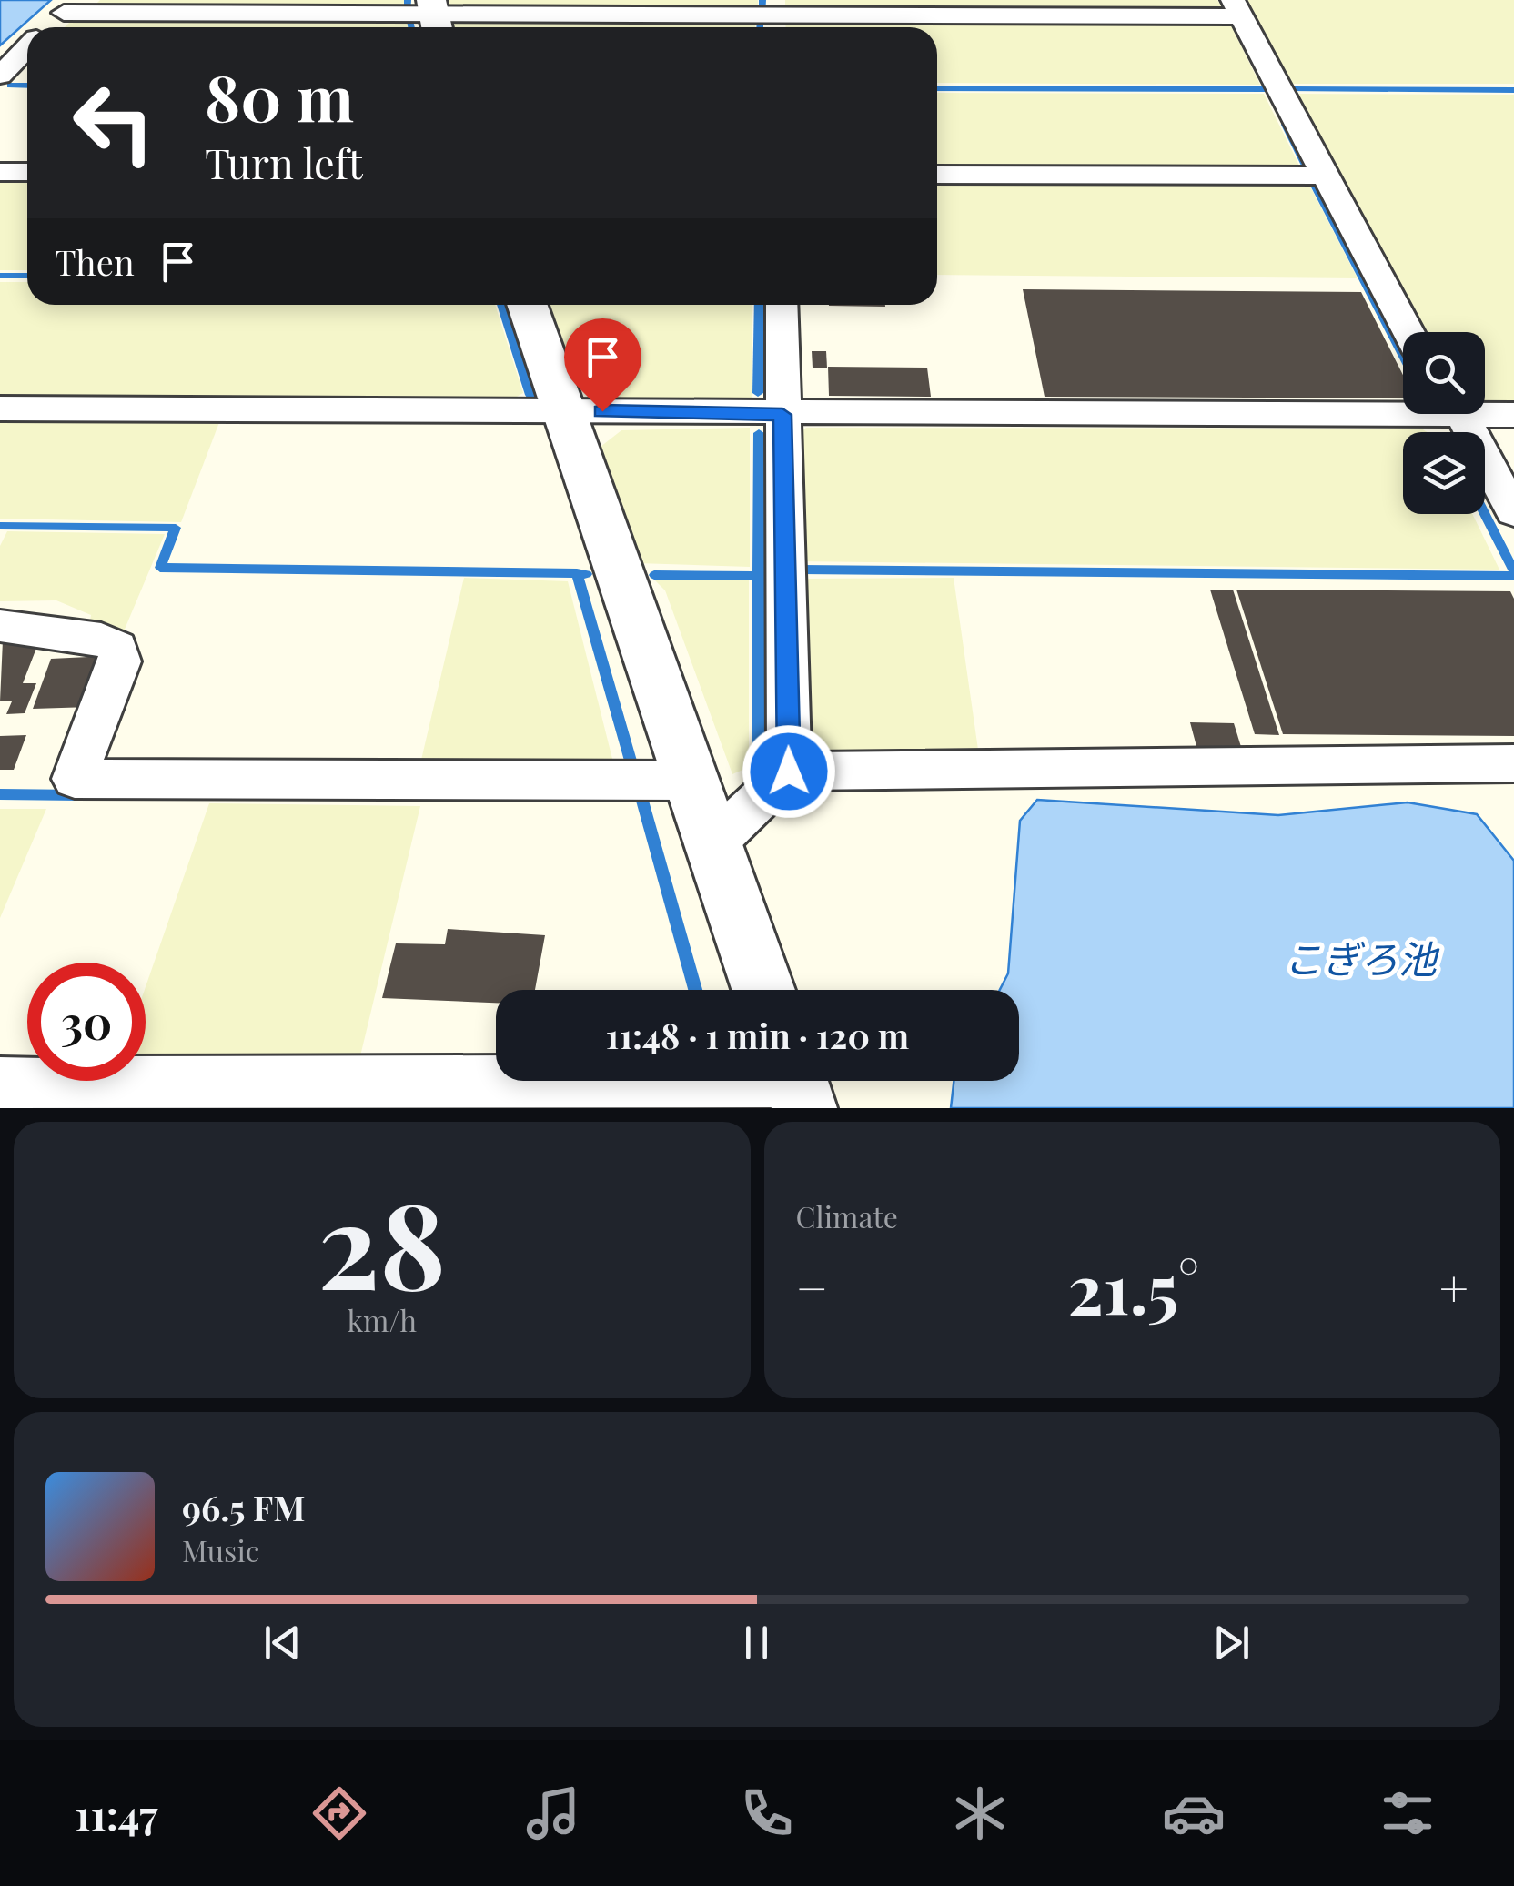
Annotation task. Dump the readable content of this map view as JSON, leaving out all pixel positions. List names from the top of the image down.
{
  "water": ["こぎろ池"],
  "page": {
    "turn": ["80 m", "Turn left"],
    "then": "Then",
    "limit": "30",
    "trip": "11:48 · 1 min · 120 m",
    "tile": [
      ["28", "km/h"],
      "Climate"
    ],
    "heat": ["−", "21.5°", "+"],
    "song": ["96.5 FM", "Music"],
    "tabs": "11:47"
  }
}
